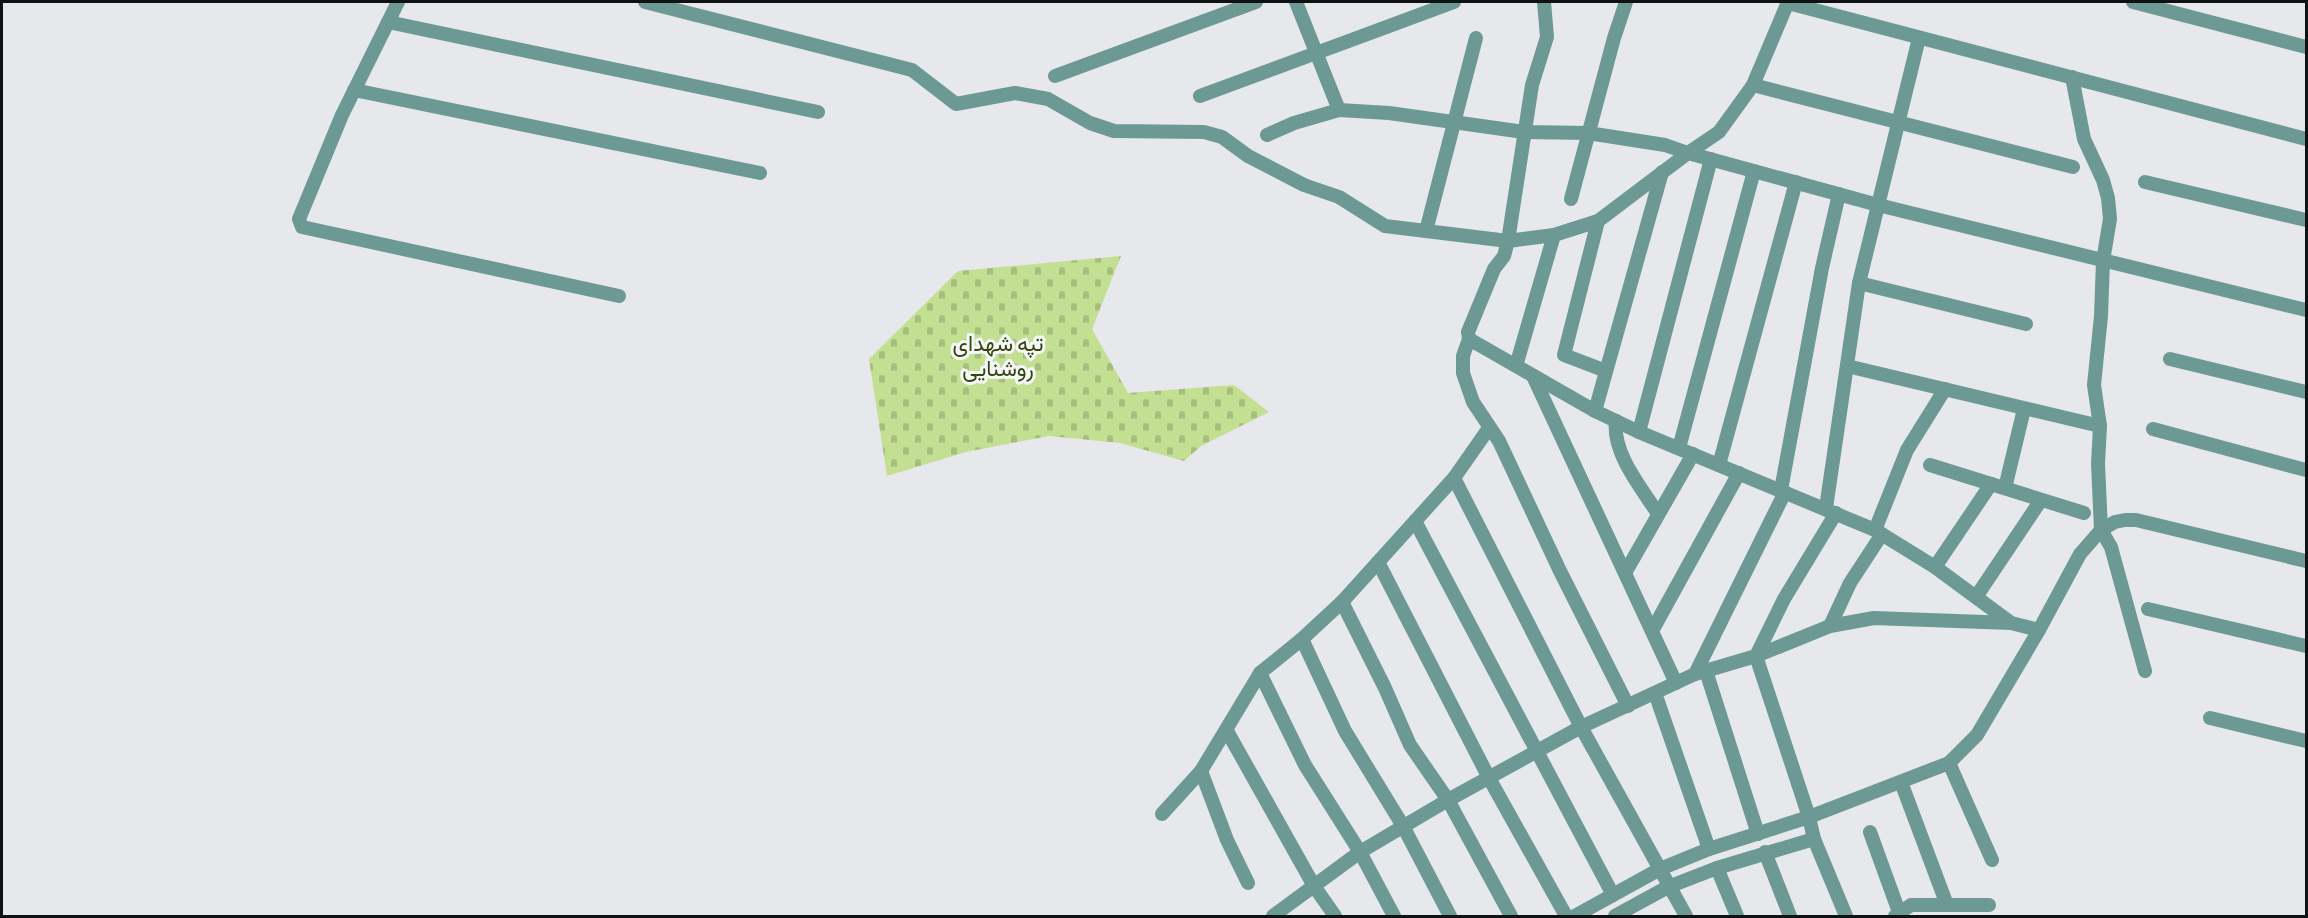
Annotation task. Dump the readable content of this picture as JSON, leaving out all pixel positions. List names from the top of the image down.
{
  "parks": ["تپه شهدای روشنایی"]
}
